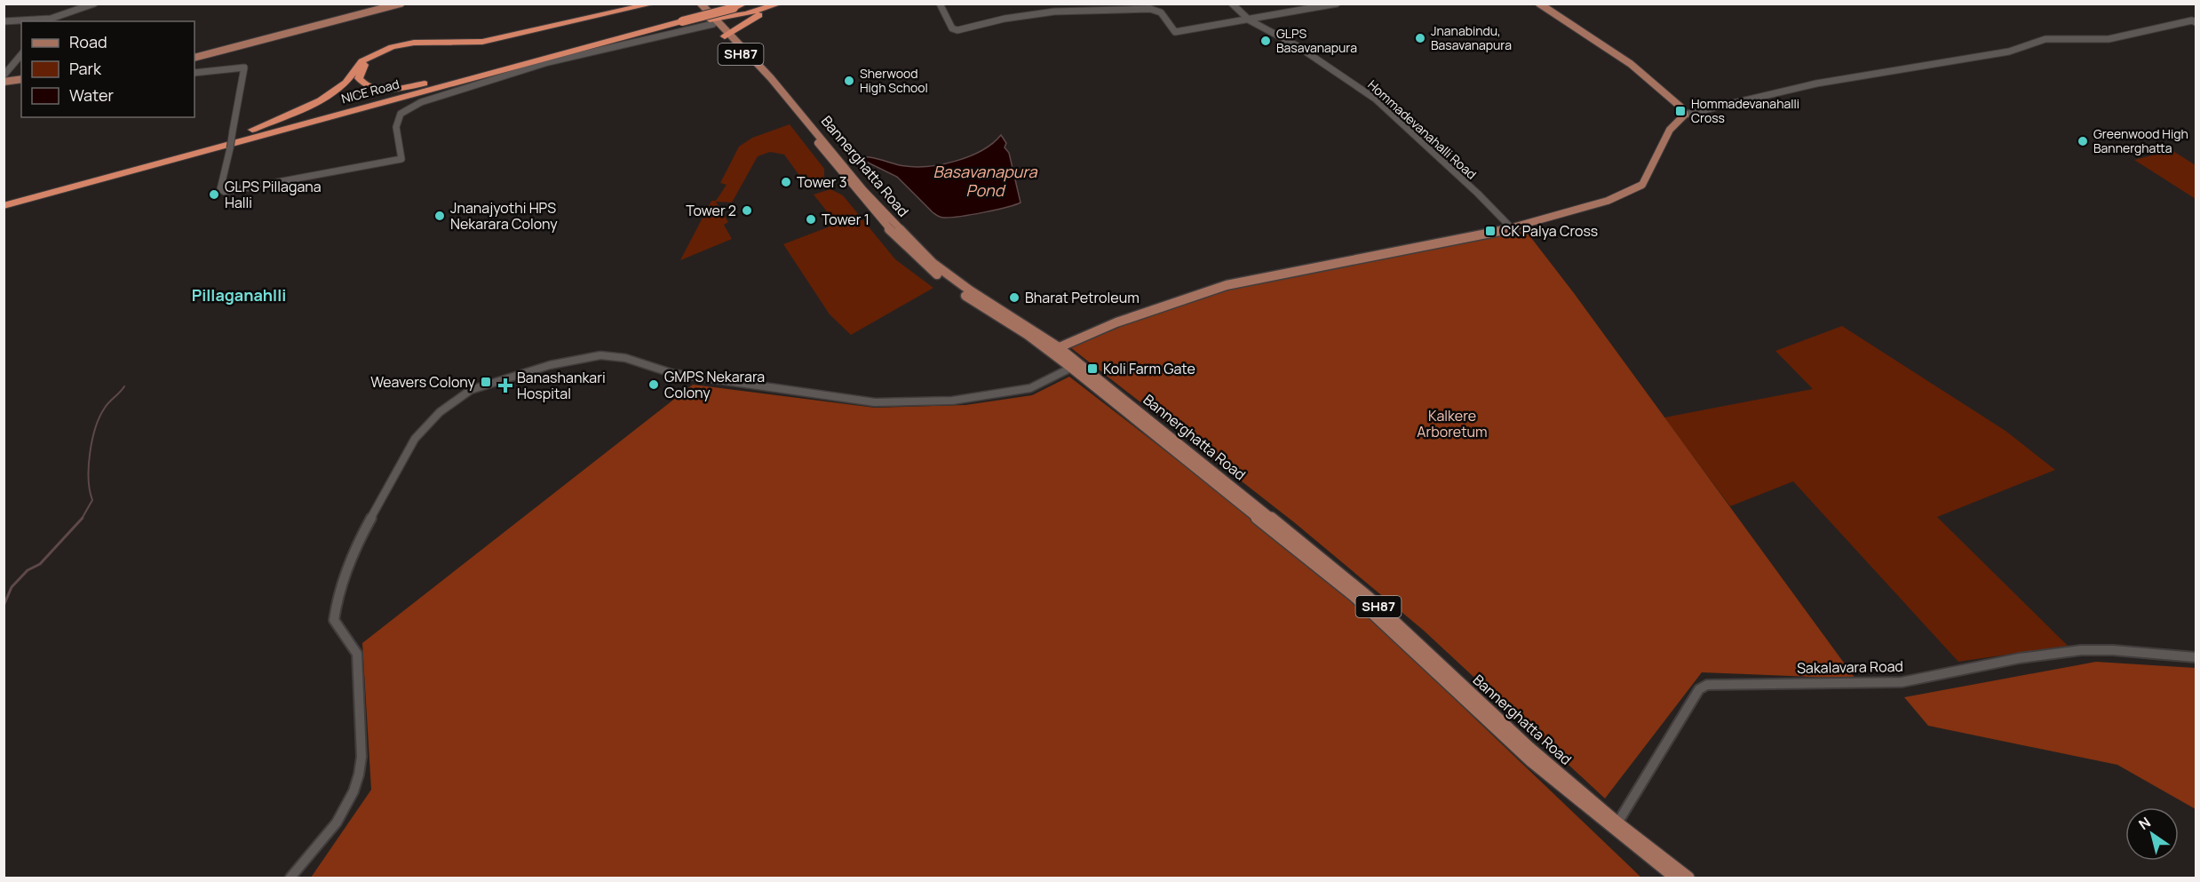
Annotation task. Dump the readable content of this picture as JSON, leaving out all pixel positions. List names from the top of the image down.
{
  "streets": {
    "highway": ["NICE Road"],
    "main road": ["SH87", "Bannerghatta Road"],
    "street": ["Hommadevanahalli Road", "Sakalavara Road"]
  },
  "crossings": [
    ["Bannerghatta Road", "Sakalavara Road"]
  ],
  "districts": ["Pillaganahlli"],
  "water": ["Basavanapura Pond"],
  "parks": ["Kalkere Arboretum"],
  "places": {
    "other": [
      "Jnanabindu, Basavanapura",
      "GLPS Basavanapura",
      "Sherwood High School",
      "Greenwood High Bannerghatta",
      "Tower 3",
      "GLPS Pillagana Halli",
      "Tower 2",
      "Jnanajyothi HPS Nekarara Colony",
      "Tower 1",
      "Bharat Petroleum",
      "GMPS Nekarara Colony"
    ],
    "transit": [
      "Hommadevanahalli Cross",
      "CK Palya Cross",
      "Koli Farm Gate",
      "Weavers Colony"
    ],
    "health": ["Banashankari Hospital"]
  },
  "legend": ["Road", "Park", "Water"],
  "north": "top left"
}
